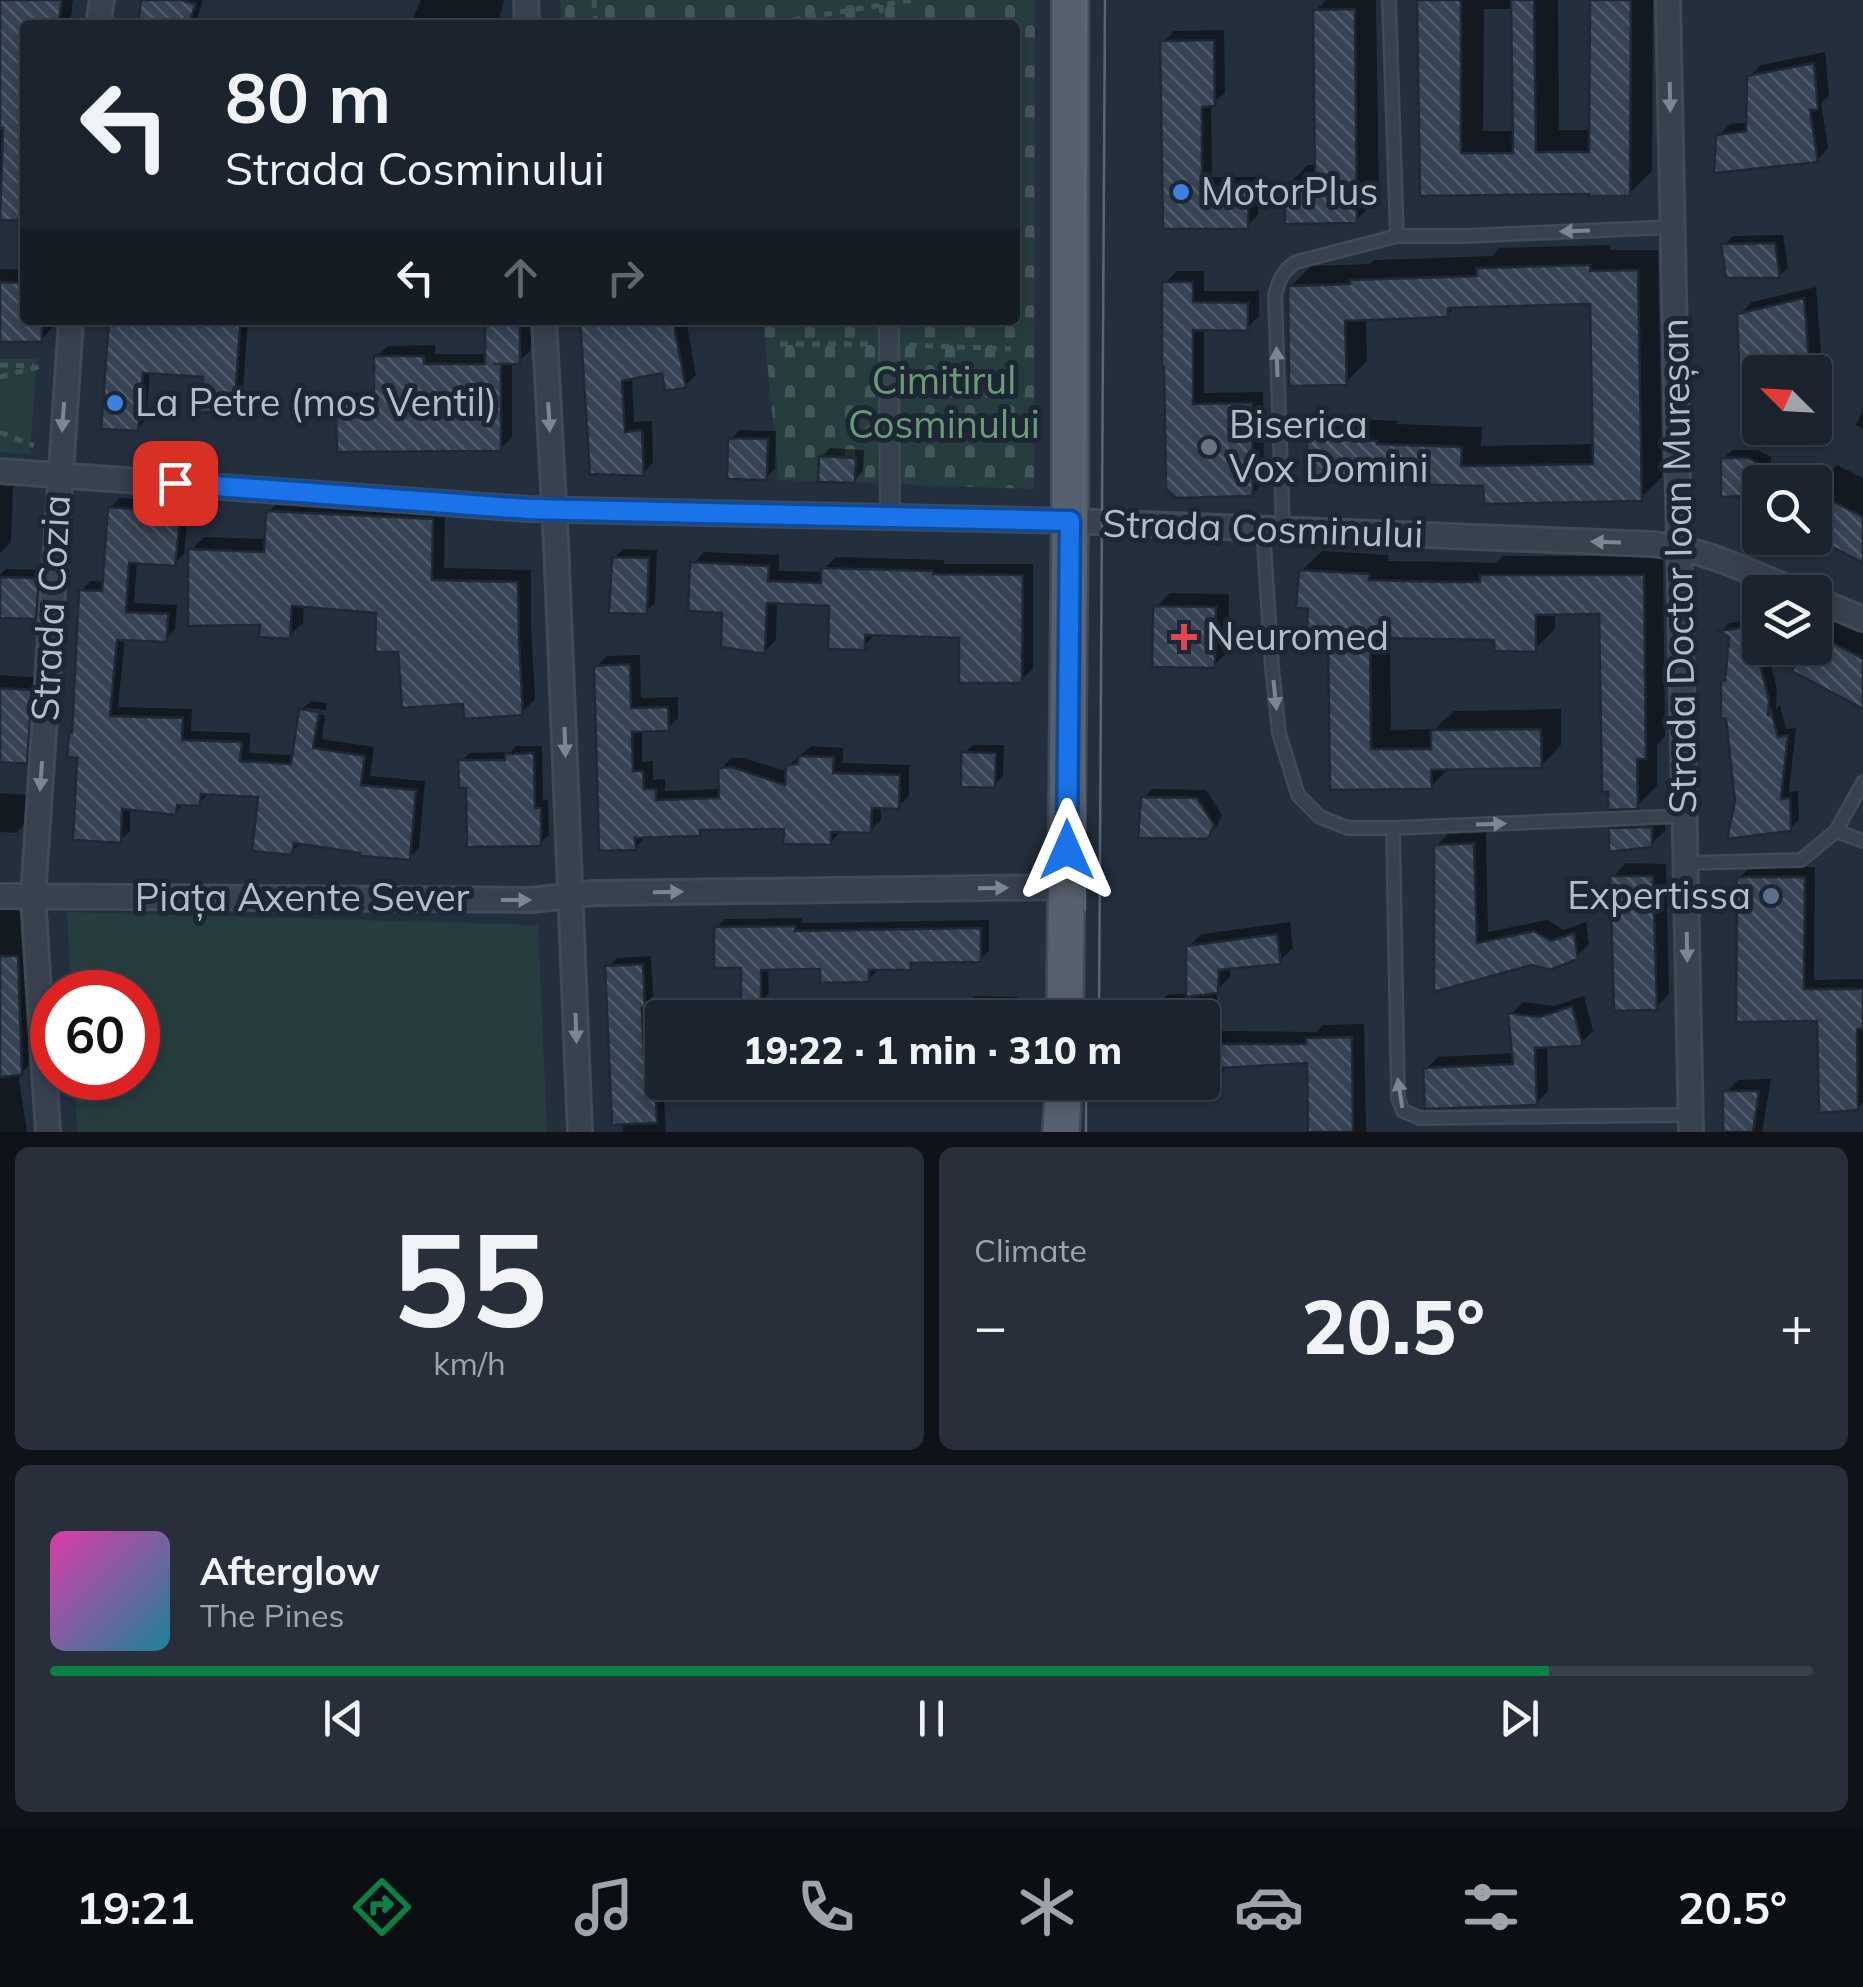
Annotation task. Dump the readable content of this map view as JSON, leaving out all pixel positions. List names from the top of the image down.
{
  "streets": {
    "street": [
      "Strada Cosminului",
      "Strada Doctor Ioan Mureșan",
      "Strada Cozia",
      "Piața Axente Sever"
    ]
  },
  "crossings": [
    ["Strada Cosminului", "Strada Doctor Ioan Mureșan"],
    ["Strada Cosminului", "Strada Cozia"],
    ["Strada Cozia", "Piața Axente Sever"]
  ],
  "one_way": ["Strada Doctor Ioan Mureșan", "Strada Cozia", "Piața Axente Sever"],
  "parks": ["Cimitirul Cosminului"],
  "places": {
    "other": [
      "MotorPlus",
      "La Petre (mos Ventil)",
      "Biserica Vox Domini",
      "Expertissa"
    ],
    "health": ["Neuromed"]
  },
  "north": "top left",
  "page": {
    "turn": ["80 m", "Strada Cosminului"],
    "limit": "60",
    "trip": "19:22 · 1 min · 310 m",
    "tile": [
      ["55", "km/h"],
      "Climate"
    ],
    "heat": ["−", "20.5°", "+"],
    "song": ["Afterglow", "The Pines"],
    "tabs": ["19:21", "20.5°"]
  }
}
